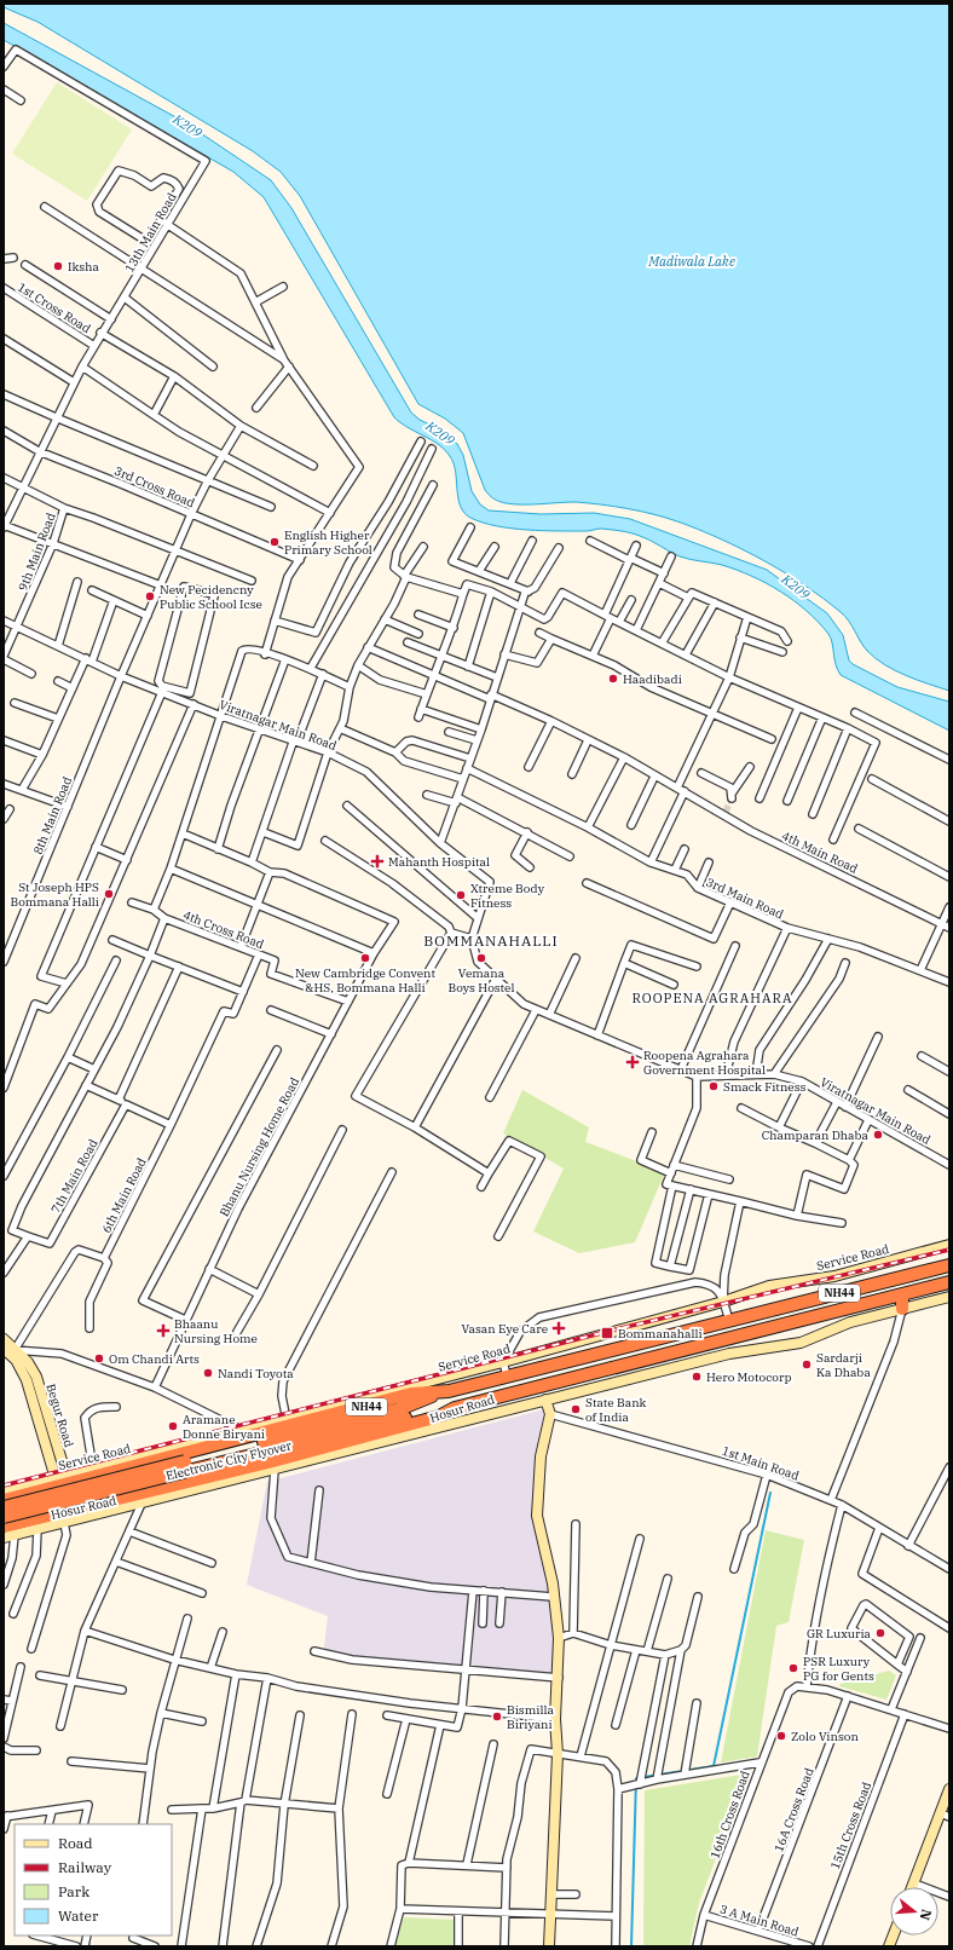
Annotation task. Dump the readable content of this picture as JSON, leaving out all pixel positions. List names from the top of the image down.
{
  "streets": {
    "highway": ["NH44", "Hosur Road", "Electronic City Flyover"],
    "street": [
      "13th Main Road",
      "1st Cross Road",
      "3rd Cross Road",
      "9th Main Road",
      "Viratnagar Main Road",
      "8th Main Road",
      "4th Main Road",
      "3rd Main Road",
      "4th Cross Road",
      "Bhanu Nursing Home Road",
      "7th Main Road",
      "6th Main Road",
      "Service Road",
      "Begur Road",
      "1st Main Road",
      "16A Cross Road",
      "16th Cross Road",
      "15th Cross Road",
      "3 A Main Road"
    ]
  },
  "crossings": [
    ["13th Main Road", "1st Cross Road"],
    ["13th Main Road", "3rd Cross Road"],
    ["3rd Cross Road", "8th Main Road"],
    ["9th Main Road", "Viratnagar Main Road"],
    ["Viratnagar Main Road", "8th Main Road"],
    ["4th Cross Road", "Bhanu Nursing Home Road"],
    ["Service Road", "Hosur Road"],
    ["Service Road", "Begur Road"],
    ["Hosur Road", "Begur Road"],
    ["Hosur Road", "Electronic City Flyover"],
    ["16A Cross Road", "3 A Main Road"],
    ["16th Cross Road", "3 A Main Road"]
  ],
  "districts": ["BOMMANAHALLI", "ROOPENA AGRAHARA"],
  "water": ["K209", "Madiwala Lake"],
  "places": {
    "other": [
      "Iksha",
      "English Higher Primary School",
      "New Pecidencny Public School Icse",
      "Haadibadi",
      "St Joseph HPS Bommana Halli",
      "Xtreme Body Fitness",
      "New Cambridge Convent &HS, Bommana Halli",
      "Vemana Boys Hostel",
      "Smack Fitness",
      "Champaran Dhaba",
      "Om Chandi Arts",
      "Sardarji Ka Dhaba",
      "Nandi Toyota",
      "Hero Motocorp",
      "State Bank of India",
      "Aramane Donne Biryani",
      "GR Luxuria",
      "PSR Luxury PG for Gents",
      "Bismilla Biriyani",
      "Zolo Vinson"
    ],
    "health": [
      "Mahanth Hospital",
      "Roopena Agrahara Government Hospital",
      "Vasan Eye Care",
      "Bhaanu Nursing Home"
    ],
    "transit": ["Bommanahalli"]
  },
  "legend": [
    "Road",
    "Railway",
    "Park",
    "Water"
  ],
  "north": "right"
}
